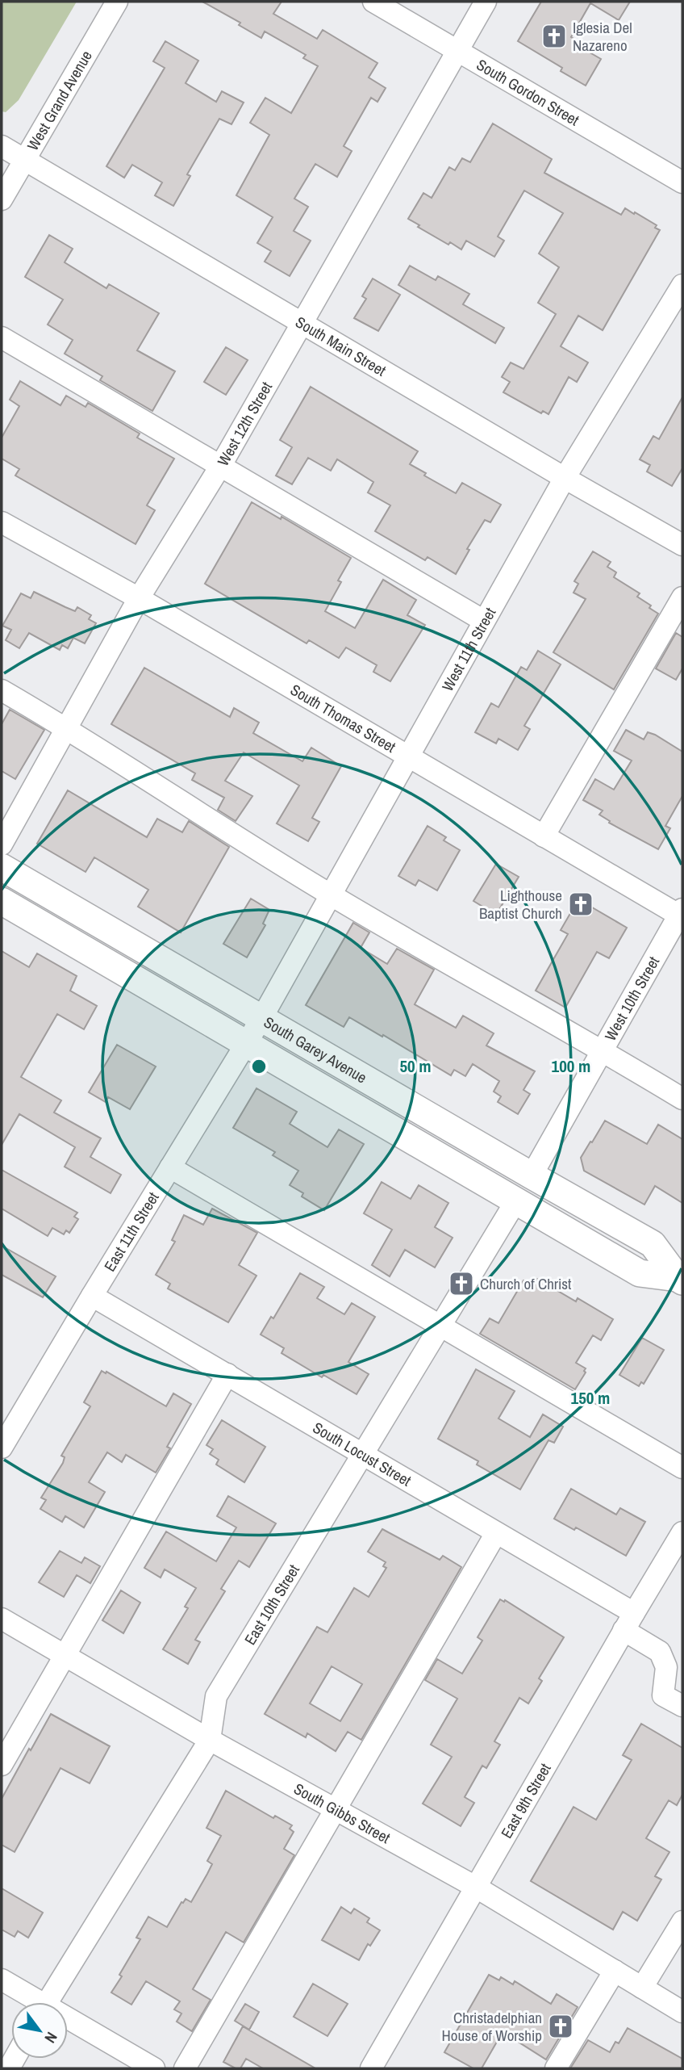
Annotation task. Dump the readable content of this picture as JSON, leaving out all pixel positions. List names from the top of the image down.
{
  "streets": {
    "main road": ["South Garey Avenue"],
    "street": [
      "South Gordon Street",
      "West Grand Avenue",
      "South Main Street",
      "West 12th Street",
      "West 11th Street",
      "South Thomas Street",
      "West 10th Street",
      "East 11th Street",
      "South Locust Street",
      "East 10th Street",
      "East 9th Street",
      "South Gibbs Street"
    ]
  },
  "crossings": [
    ["South Gordon Street", "West 12th Street"],
    ["West Grand Avenue", "South Main Street"],
    ["South Main Street", "West 12th Street"],
    ["South Main Street", "West 11th Street"],
    ["West 12th Street", "South Thomas Street"],
    ["West 11th Street", "South Thomas Street"],
    ["West 11th Street", "South Garey Avenue"],
    ["West 11th Street", "East 11th Street"],
    ["South Thomas Street", "West 10th Street"],
    ["West 10th Street", "South Garey Avenue"],
    ["South Garey Avenue", "East 11th Street"],
    ["South Garey Avenue", "East 10th Street"],
    ["East 11th Street", "South Locust Street"],
    ["South Locust Street", "East 10th Street"],
    ["South Locust Street", "East 9th Street"],
    ["East 10th Street", "South Gibbs Street"],
    ["East 9th Street", "South Gibbs Street"]
  ],
  "places": {
    "church": [
      "Iglesia Del Nazareno",
      "Lighthouse Baptist Church",
      "Church of Christ",
      "Christadelphian House of Worship"
    ]
  },
  "north": "bottom right",
  "rings": ["50 m", "100 m", "150 m"]
}
